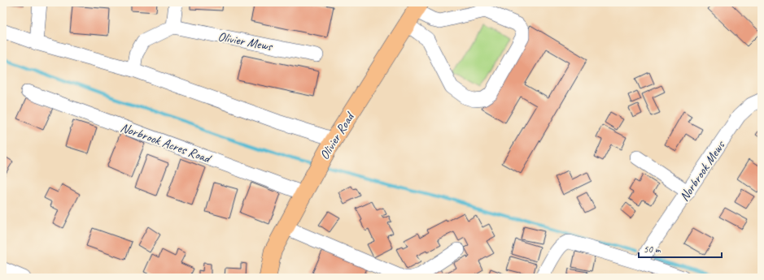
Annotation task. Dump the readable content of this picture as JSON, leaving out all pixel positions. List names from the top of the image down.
{
  "streets": {
    "main road": ["Olivier Road"],
    "street": ["Olivier Mews", "Norbrook Acres Road", "Norbrook Mews"]
  },
  "crossings": [
    ["Olivier Road", "Norbrook Acres Road"]
  ],
  "scale_bar": "50 m"
}
